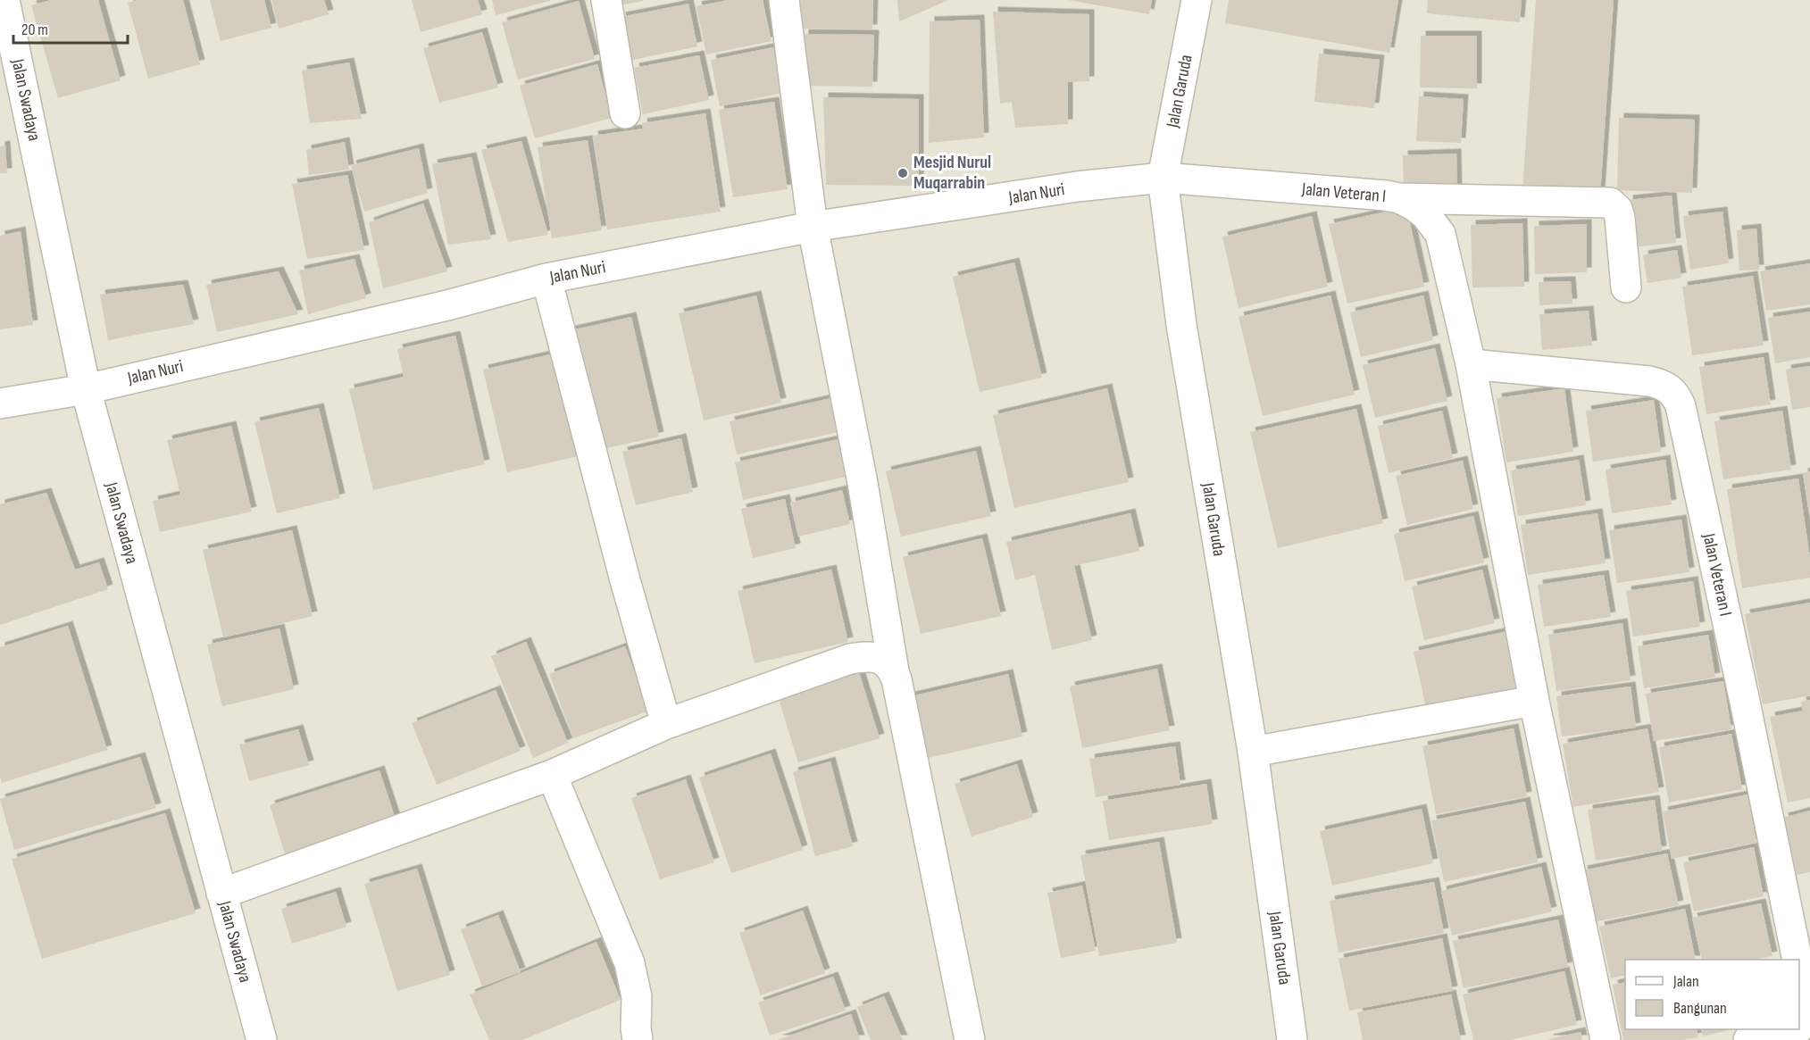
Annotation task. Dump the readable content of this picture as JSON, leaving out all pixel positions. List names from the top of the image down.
{
  "streets": {
    "street": [
      "Jalan Garuda",
      "Jalan Swadaya",
      "Jalan Veteran I",
      "Jalan Nuri"
    ]
  },
  "crossings": [
    ["Jalan Garuda", "Jalan Veteran I"],
    ["Jalan Garuda", "Jalan Nuri"],
    ["Jalan Swadaya", "Jalan Nuri"],
    ["Jalan Veteran I", "Jalan Nuri"]
  ],
  "places": ["Mesjid Nurul Muqarrabin"],
  "legend": ["Jalan", "Bangunan"],
  "scale_bar": "20 m"
}
